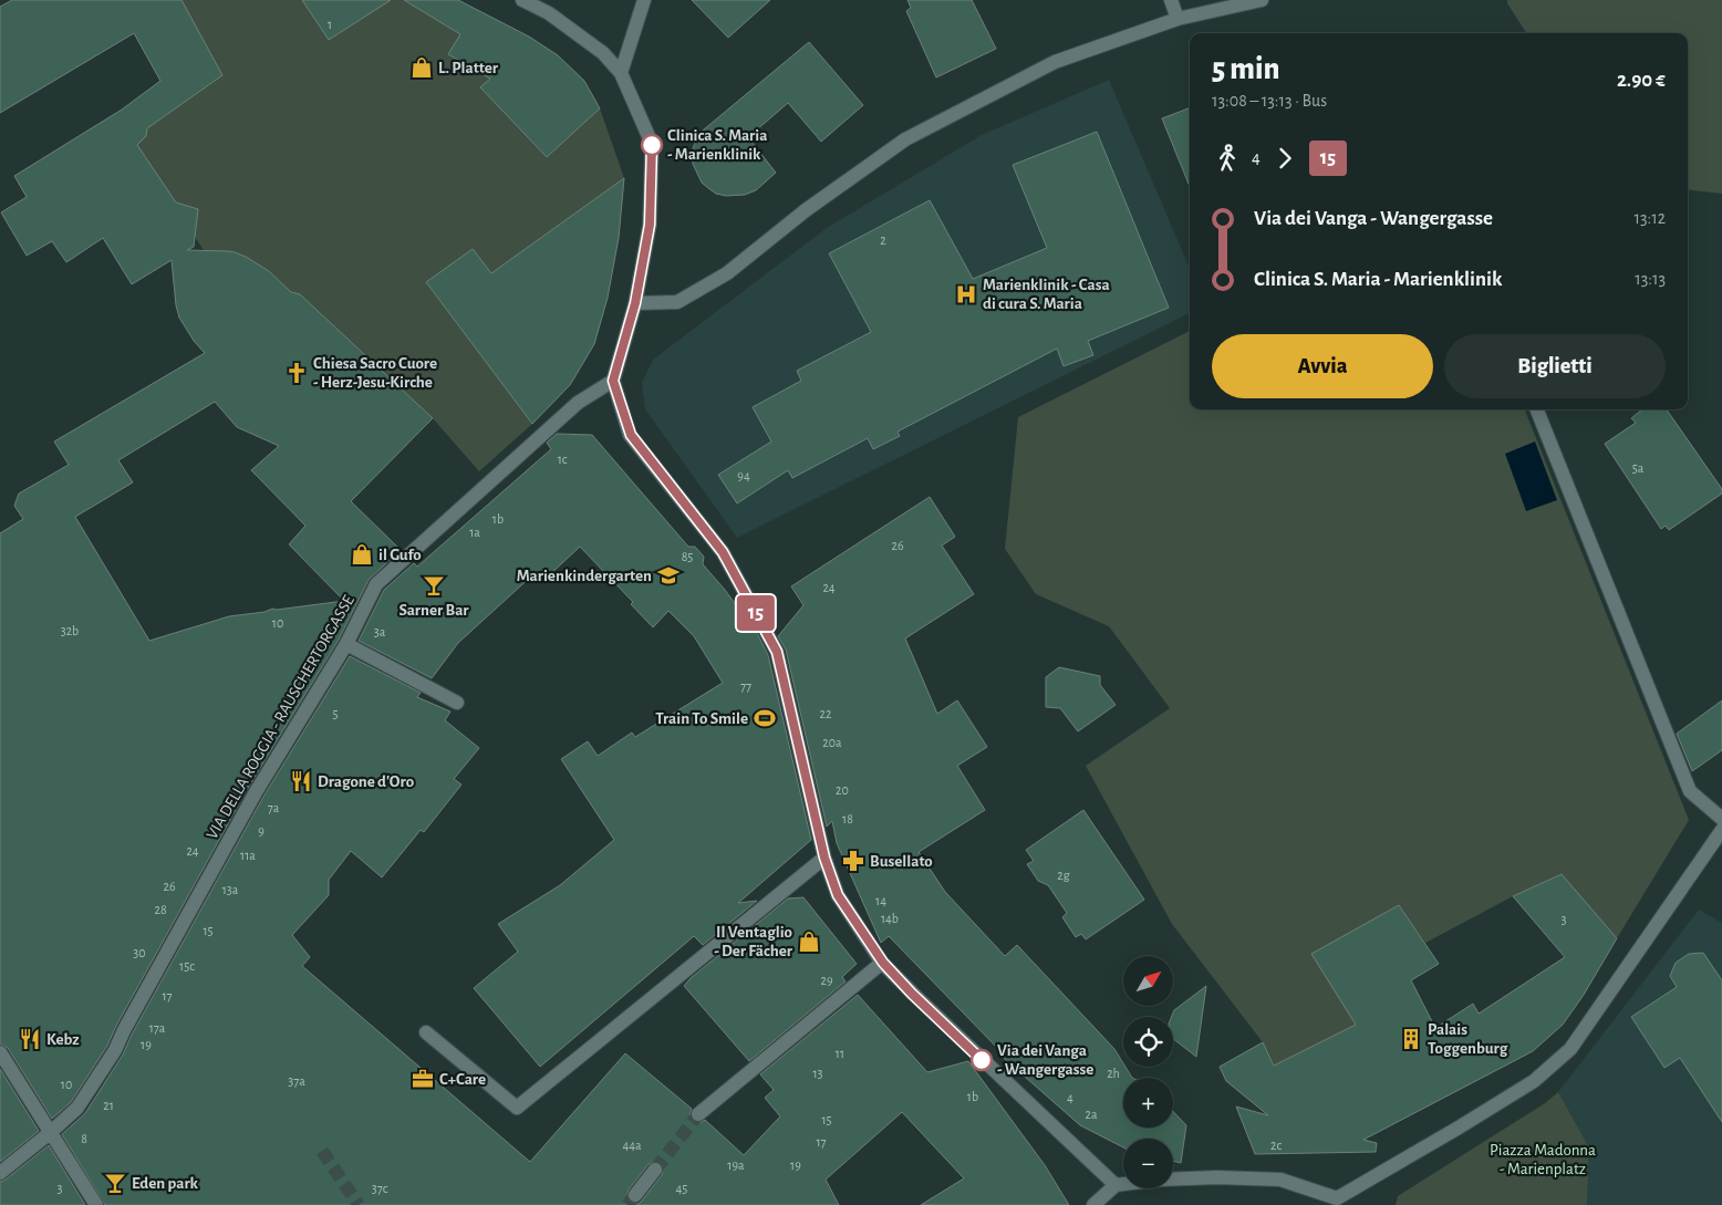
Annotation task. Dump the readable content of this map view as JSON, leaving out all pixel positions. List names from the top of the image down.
{
  "streets": {
    "street": ["VIA DELLA ROGGIA - RAUSCHERTORGASSE"]
  },
  "parks": ["Piazza Madonna - Marienplatz"],
  "places": {
    "shop": ["L. Platter", "il Gufo", "Il Ventaglio - Der Fächer"],
    "other": ["Clinica S. Maria - Marienklinik", "Via dei Vanga - Wangergasse"],
    "hospital": ["Marienklinik - Casa di cura S. Maria"],
    "church": ["Chiesa Sacro Cuore - Herz-Jesu-Kirche"],
    "school or university": ["Marienkindergarten"],
    "bar": ["Sarner Bar", "Eden park"],
    "sports": ["Train To Smile"],
    "restaurant": ["Dragone d'Oro", "Kebz"],
    "pharmacy": ["Busellato"],
    "building": ["Palais Toggenburg"],
    "office": ["C+Care"]
  },
  "lines": ["bus line 15"],
  "house_numbers": [
    "1",
    "2",
    "1c",
    "5a",
    "94",
    "1b",
    "1a",
    "26",
    "85",
    "24",
    "10",
    "32b",
    "3a",
    "77",
    "5",
    "22",
    "20a",
    "20",
    "7a",
    "18",
    "9",
    "24",
    "11a",
    "2g",
    "26",
    "13a",
    "14",
    "28",
    "14b",
    "3",
    "15",
    "30",
    "15c",
    "29",
    "17",
    "17a",
    "19",
    "11",
    "13",
    "2h",
    "37a",
    "10",
    "1b",
    "4",
    "21",
    "2a",
    "15",
    "8",
    "17",
    "44a",
    "2c",
    "19a",
    "19",
    "3",
    "37c",
    "45"
  ],
  "north": "top right",
  "page": {
    "on_map": "15",
    "heading": ["5 min", "13:08 – 13:13 · Bus", "2.90 €"],
    "legs": ["4", "15"],
    "list": [
      {
        "name": "Via dei Vanga - Wangergasse",
        "value": "13:12"
      },
      {
        "name": "Clinica S. Maria - Marienklinik",
        "value": "13:13"
      }
    ],
    "buttons": ["Avvia", "Biglietti"],
    "map_buttons": ["+", "−"]
  }
}
